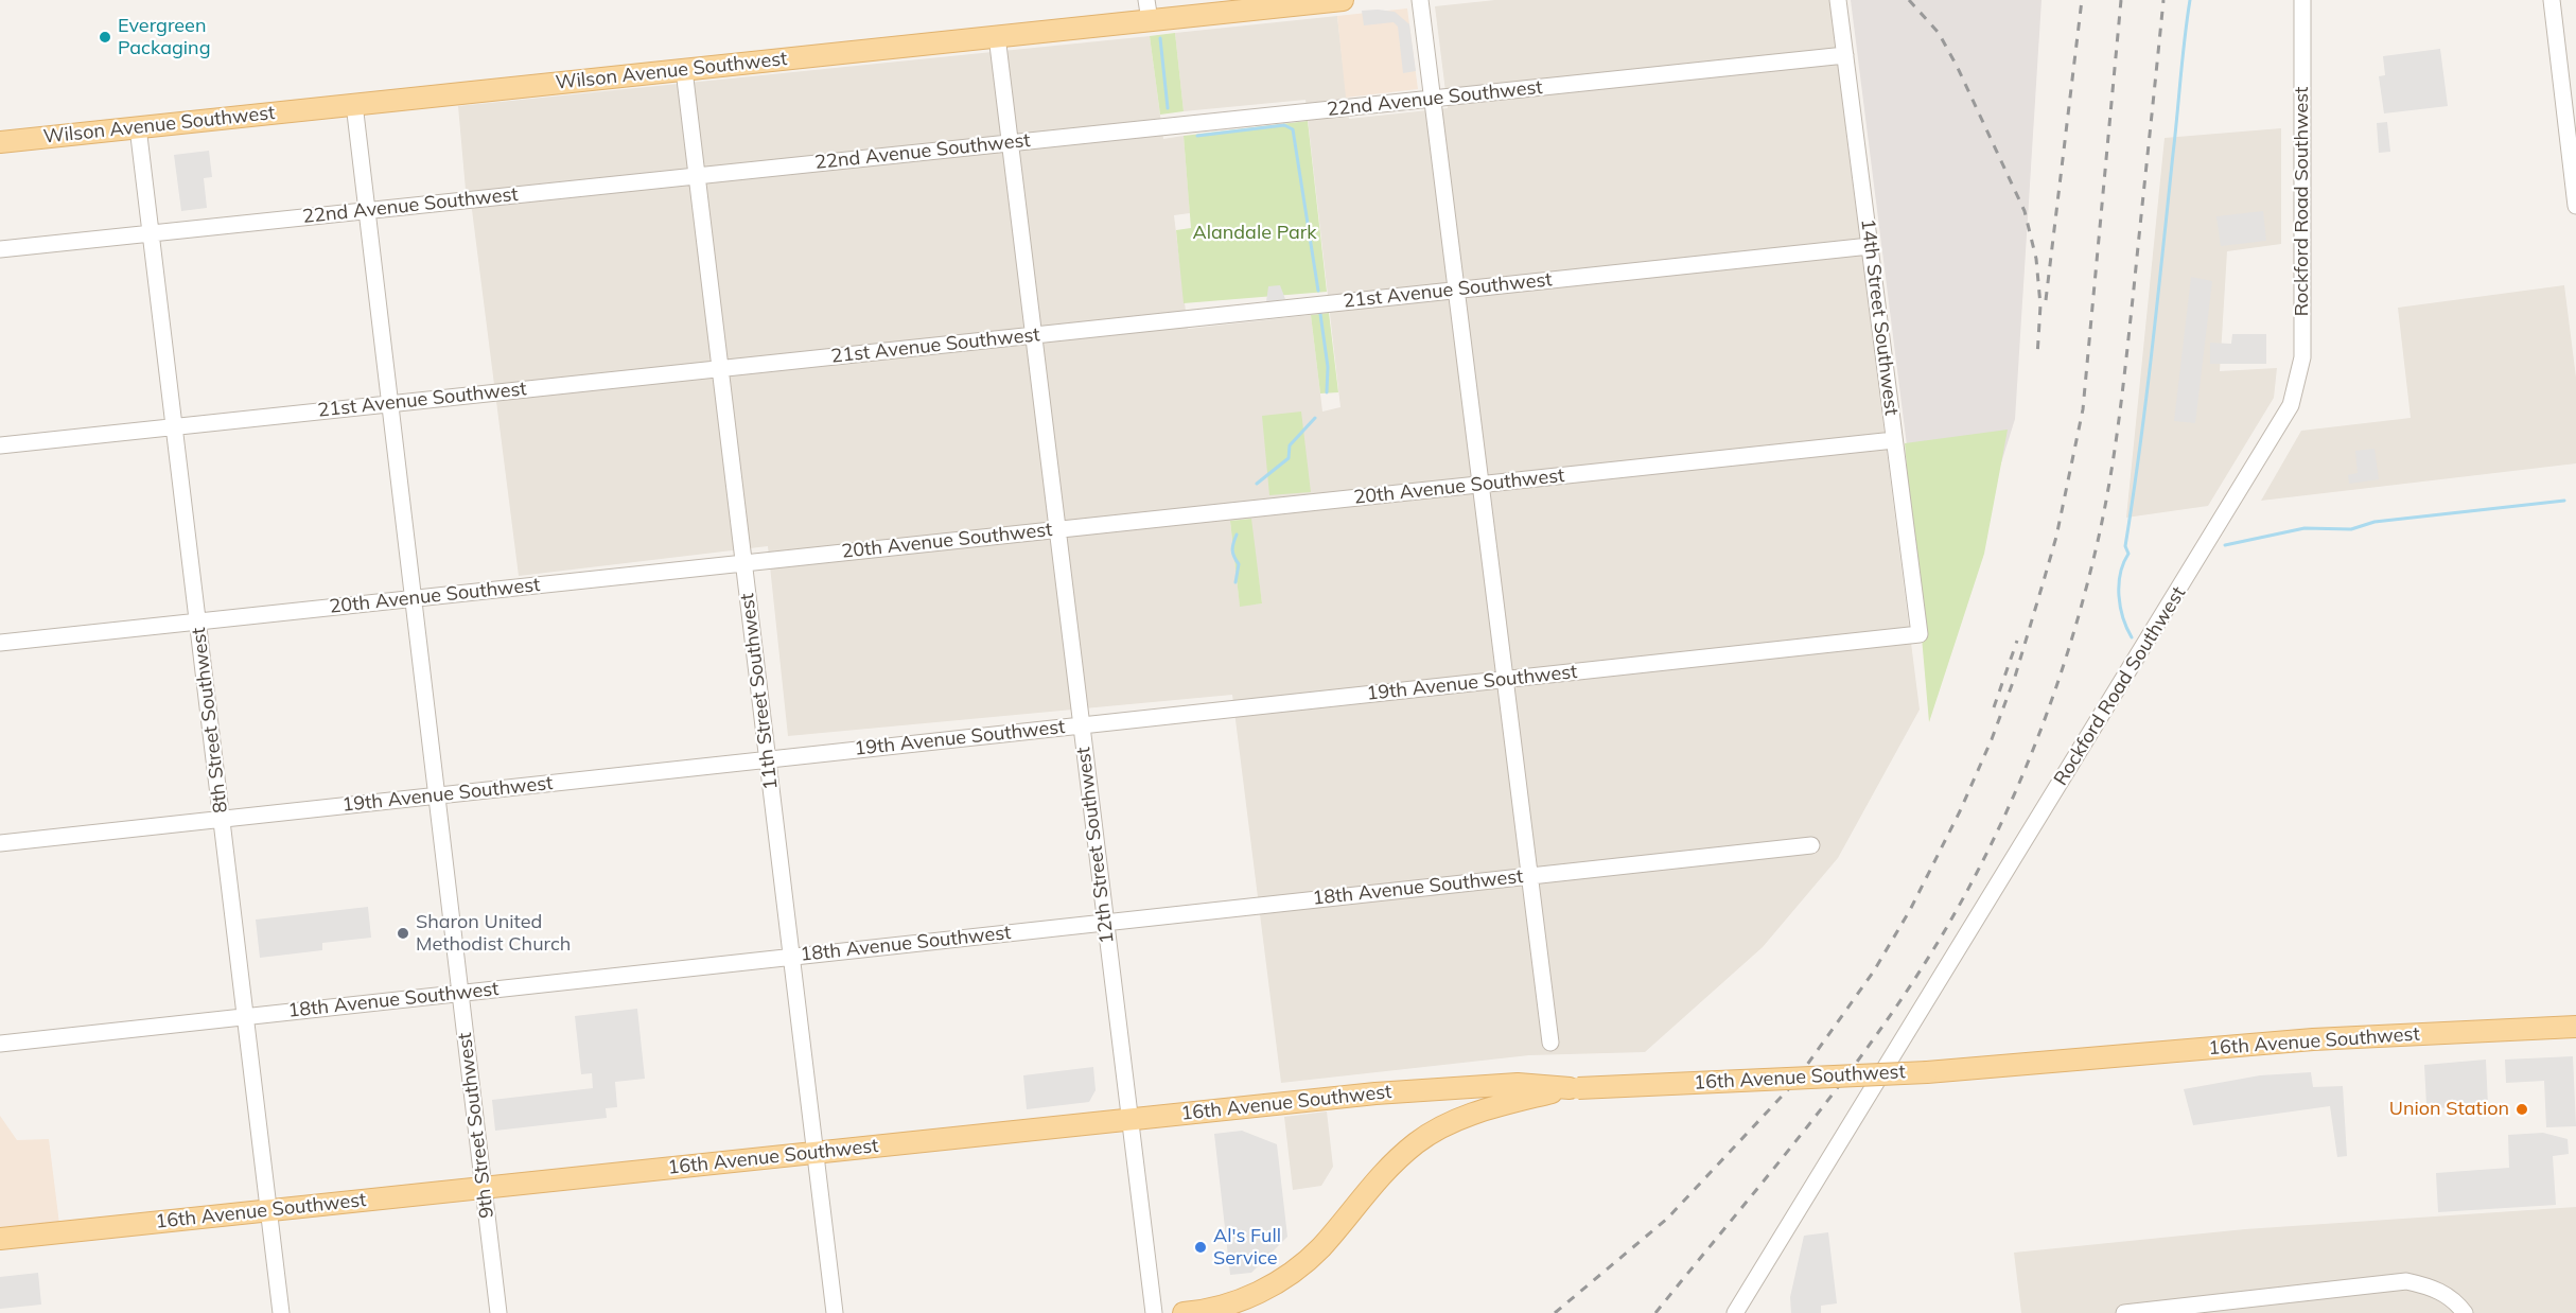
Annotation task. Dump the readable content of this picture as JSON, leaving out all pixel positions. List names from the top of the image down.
{
  "streets": {
    "main road": ["Wilson Avenue Southwest", "16th Avenue Southwest"],
    "street": [
      "22nd Avenue Southwest",
      "Rockford Road Southwest",
      "21st Avenue Southwest",
      "14th Street Southwest",
      "20th Avenue Southwest",
      "19th Avenue Southwest",
      "11th Street Southwest",
      "8th Street Southwest",
      "12th Street Southwest",
      "18th Avenue Southwest",
      "9th Street Southwest"
    ]
  },
  "crossings": [
    ["Wilson Avenue Southwest", "11th Street Southwest"],
    ["Wilson Avenue Southwest", "8th Street Southwest"],
    ["Wilson Avenue Southwest", "12th Street Southwest"],
    ["Wilson Avenue Southwest", "9th Street Southwest"],
    ["22nd Avenue Southwest", "14th Street Southwest"],
    ["22nd Avenue Southwest", "11th Street Southwest"],
    ["22nd Avenue Southwest", "8th Street Southwest"],
    ["22nd Avenue Southwest", "12th Street Southwest"],
    ["22nd Avenue Southwest", "9th Street Southwest"],
    ["21st Avenue Southwest", "14th Street Southwest"],
    ["21st Avenue Southwest", "11th Street Southwest"],
    ["21st Avenue Southwest", "8th Street Southwest"],
    ["21st Avenue Southwest", "12th Street Southwest"],
    ["21st Avenue Southwest", "9th Street Southwest"],
    ["14th Street Southwest", "20th Avenue Southwest"],
    ["14th Street Southwest", "19th Avenue Southwest"],
    ["20th Avenue Southwest", "11th Street Southwest"],
    ["20th Avenue Southwest", "8th Street Southwest"],
    ["20th Avenue Southwest", "12th Street Southwest"],
    ["20th Avenue Southwest", "9th Street Southwest"],
    ["19th Avenue Southwest", "11th Street Southwest"],
    ["19th Avenue Southwest", "8th Street Southwest"],
    ["19th Avenue Southwest", "12th Street Southwest"],
    ["19th Avenue Southwest", "9th Street Southwest"],
    ["11th Street Southwest", "18th Avenue Southwest"],
    ["11th Street Southwest", "16th Avenue Southwest"],
    ["8th Street Southwest", "18th Avenue Southwest"],
    ["8th Street Southwest", "16th Avenue Southwest"],
    ["12th Street Southwest", "18th Avenue Southwest"],
    ["12th Street Southwest", "16th Avenue Southwest"],
    ["18th Avenue Southwest", "9th Street Southwest"],
    ["16th Avenue Southwest", "9th Street Southwest"]
  ],
  "parks": ["Alandale Park"],
  "places": [
    "Evergreen Packaging",
    "Sharon United Methodist Church",
    "Union Station",
    "Al's Full Service"
  ]
}
